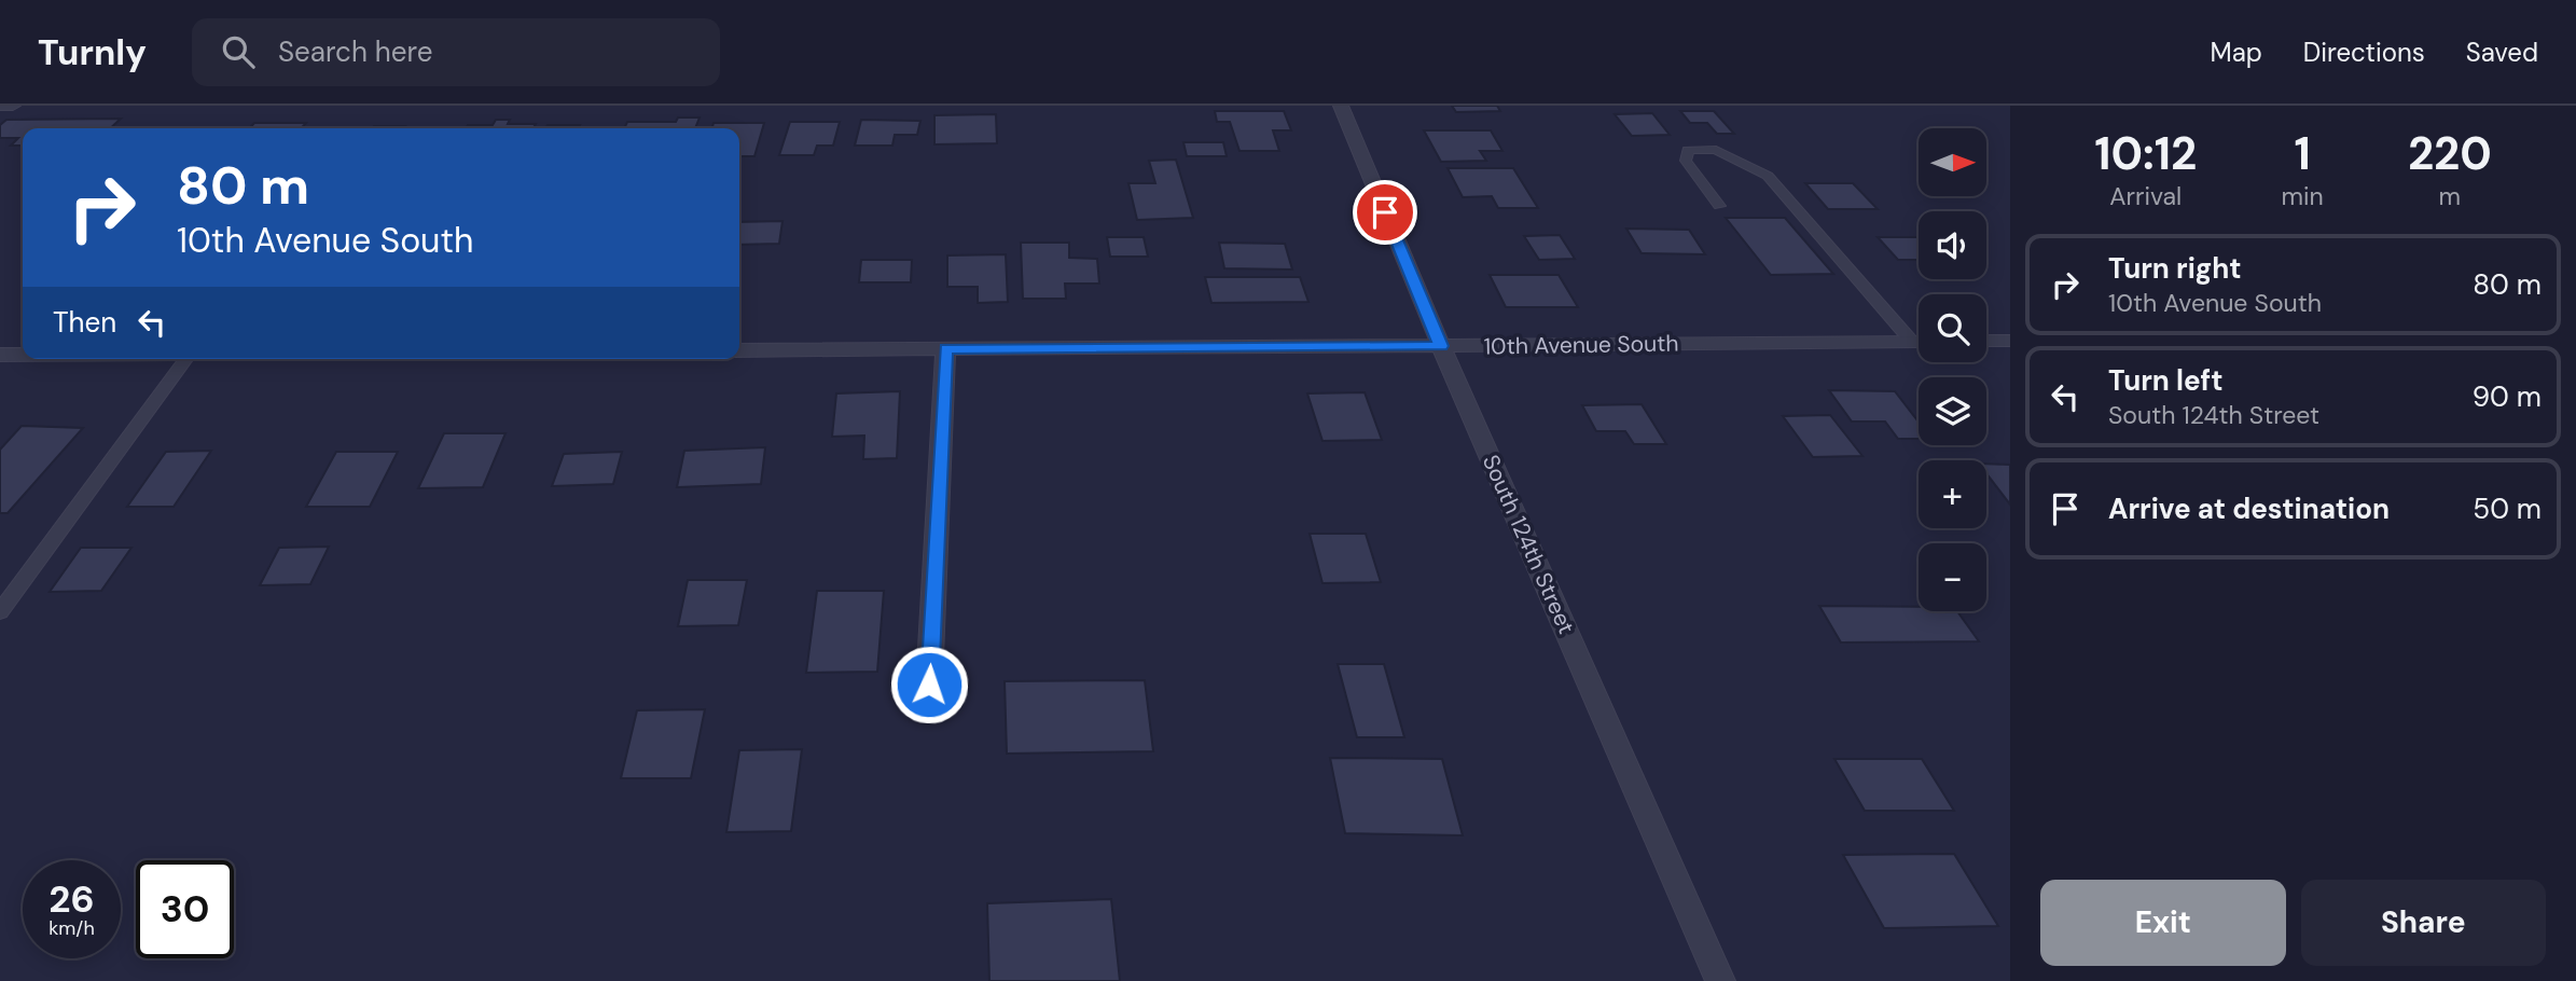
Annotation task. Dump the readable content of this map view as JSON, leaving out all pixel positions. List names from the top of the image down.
{
  "streets": {
    "street": ["10th Avenue South", "South 124th Street"]
  },
  "crossings": [
    ["10th Avenue South", "South 124th Street"]
  ],
  "north": "right",
  "page": {
    "header": "Turnly",
    "search": "Search here",
    "nav": ["Map", "Directions", "Saved"],
    "eta": [
      "10:12",
      "Arrival",
      "1",
      "min",
      "220",
      "m"
    ],
    "map_buttons": ["+", "−"],
    "turn": ["80 m", "10th Avenue South"],
    "list": [
      {
        "name": "Turn right",
        "note": "10th Avenue South",
        "value": "80 m"
      },
      {
        "name": "Turn left",
        "note": "South 124th Street",
        "value": "90 m"
      },
      {
        "name": "Arrive at destination",
        "value": "50 m"
      }
    ],
    "then": "Then",
    "speed": "26 km/h",
    "limit": "30",
    "buttons": ["Exit", "Share"]
  }
}
